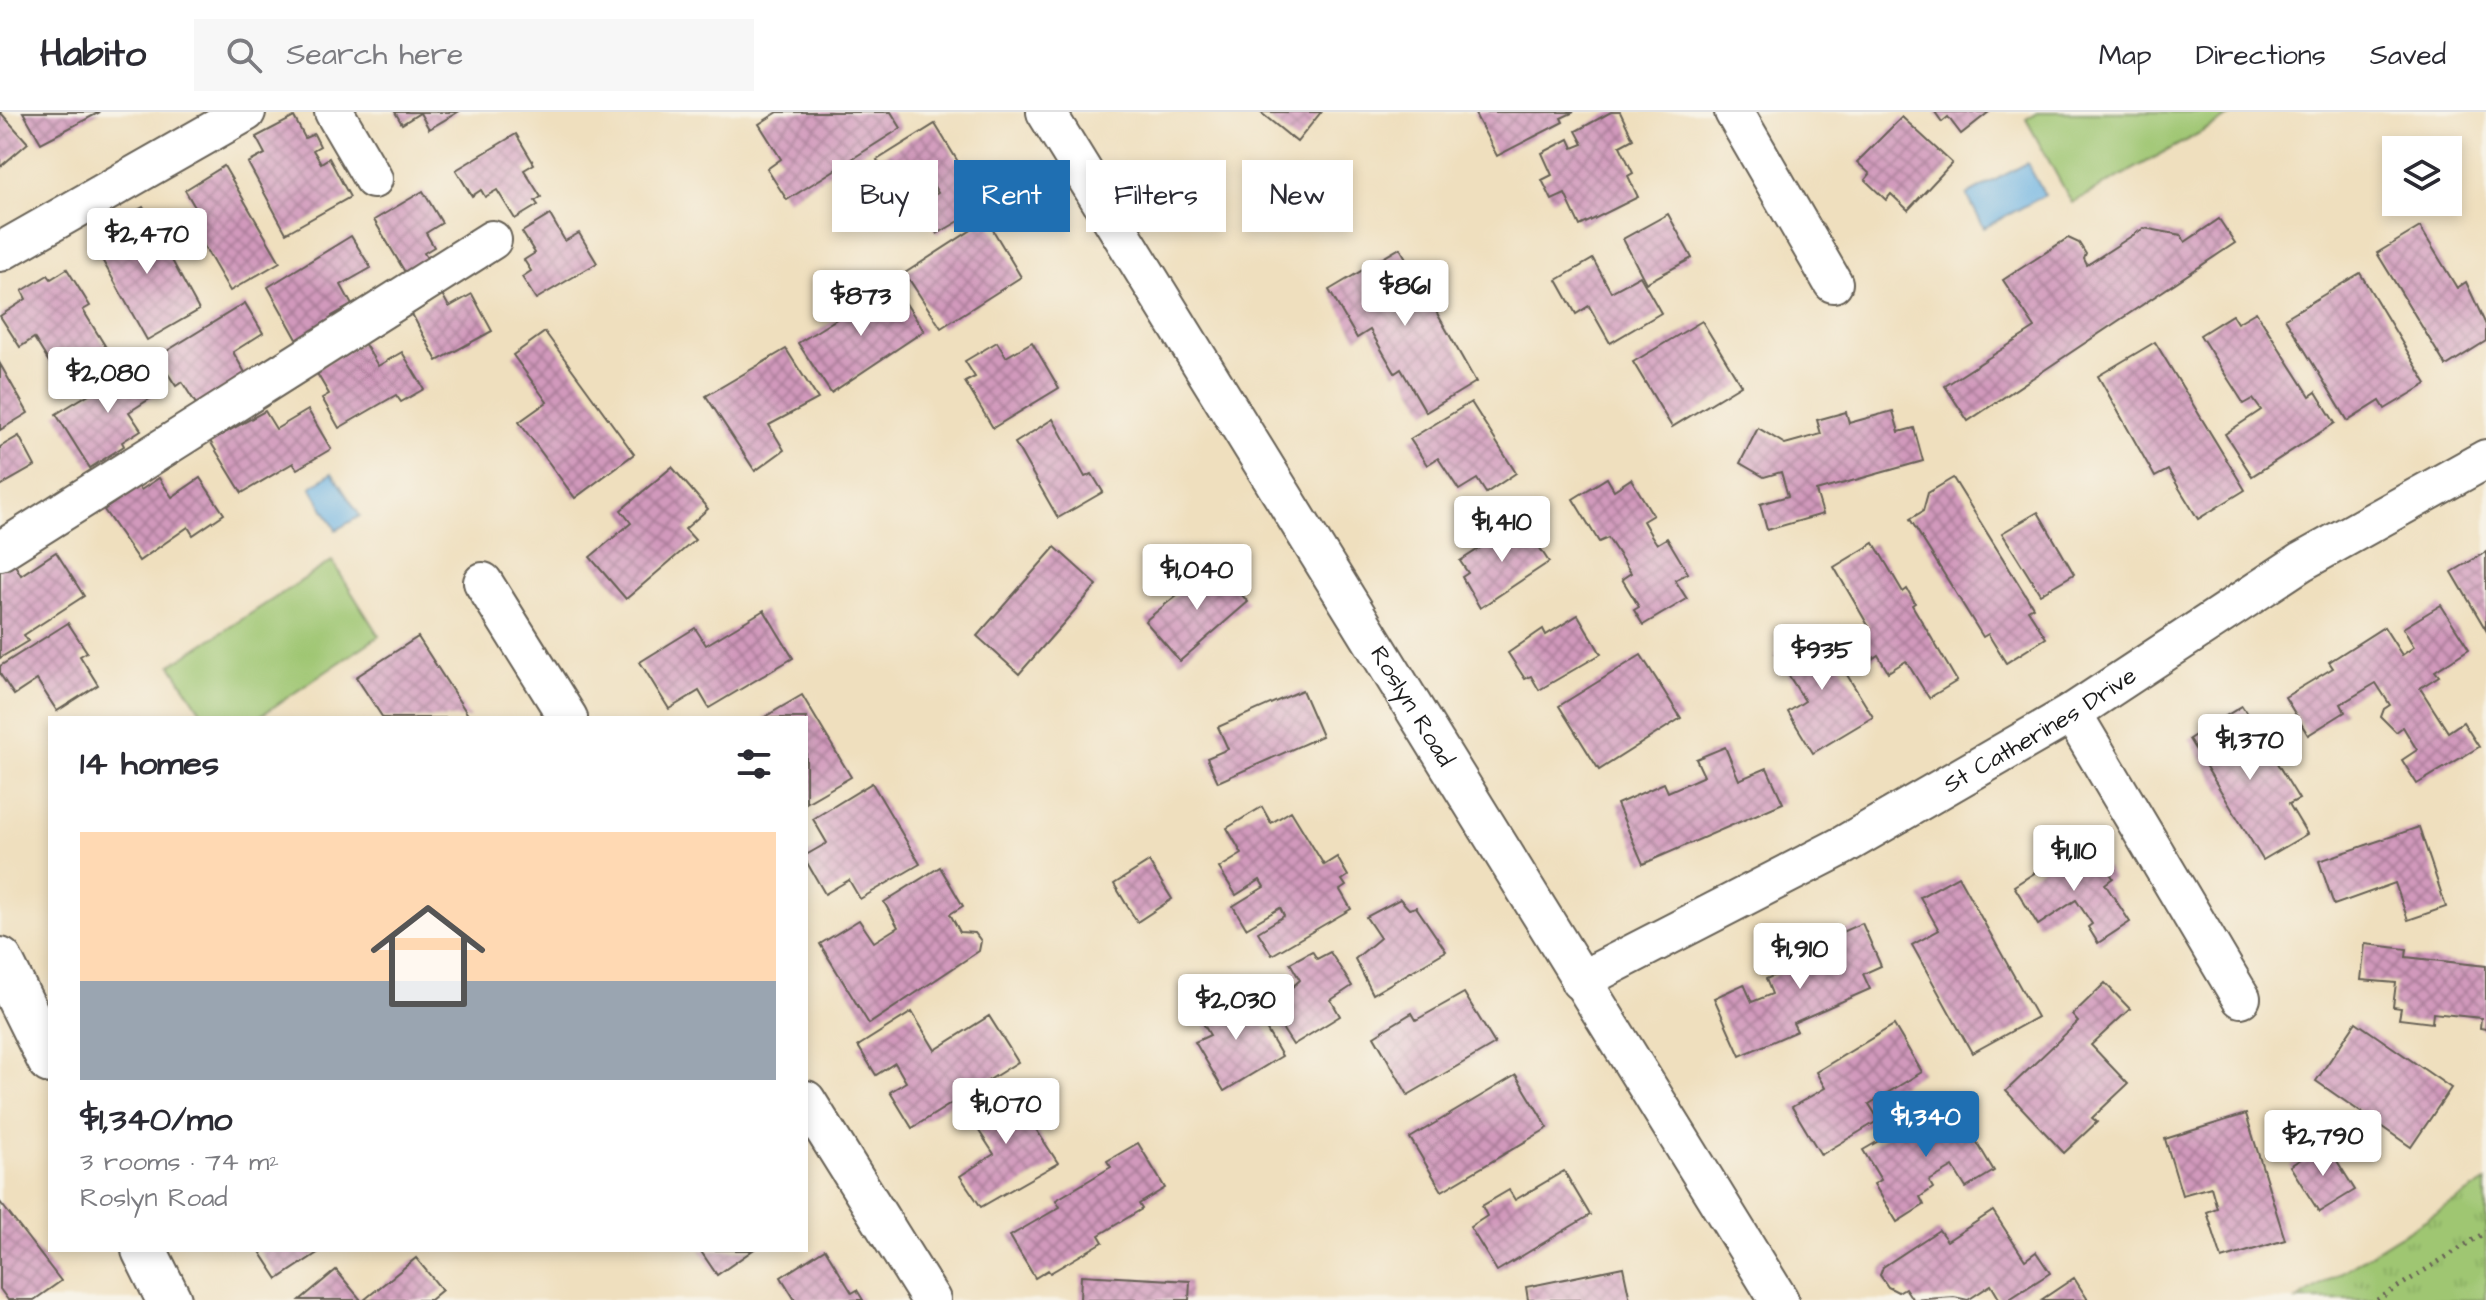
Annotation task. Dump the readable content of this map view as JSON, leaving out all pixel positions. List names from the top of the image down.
{
  "streets": {
    "street": ["Roslyn Road", "St Catherines Drive"]
  },
  "crossings": [
    ["Roslyn Road", "St Catherines Drive"]
  ],
  "page": {
    "header": "Habito",
    "search": "Search here",
    "nav": ["Map", "Directions", "Saved"],
    "chip": [
      "Buy",
      "Rent",
      "Filters",
      "New"
    ],
    "price": [
      "$2,470",
      "$861",
      "$873",
      "$2,080",
      "$1,410",
      "$1,040",
      "$935",
      "$1,370",
      "$1,110",
      "$1,910",
      "$2,030",
      "$1,070",
      "$1,340",
      "$2,790"
    ],
    "heading": "14 homes",
    "list": [
      {
        "name": "$1,340/mo",
        "note": "3 rooms · 74 m² · Roslyn Road"
      }
    ]
  }
}
